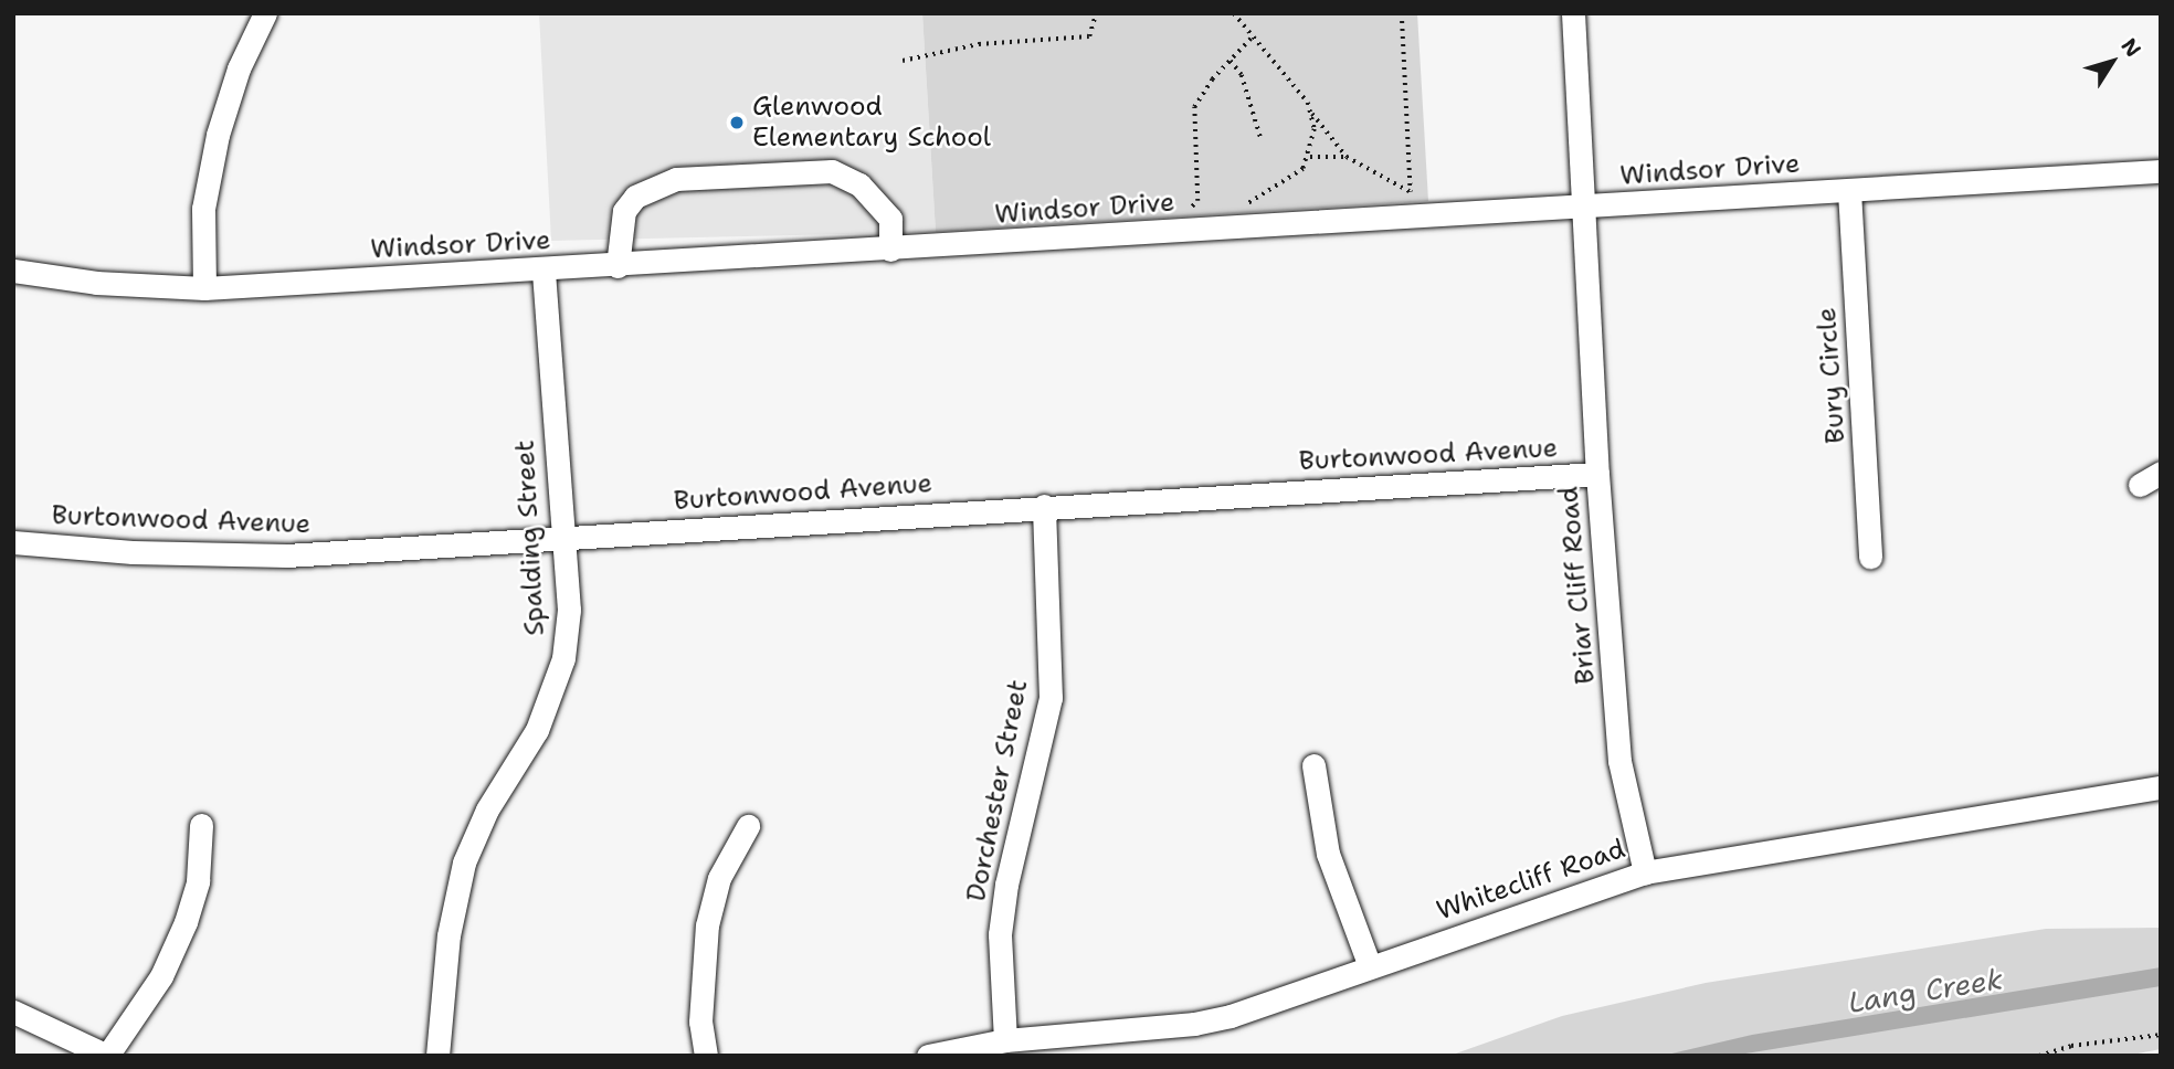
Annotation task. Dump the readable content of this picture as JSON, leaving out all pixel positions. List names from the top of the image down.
{
  "streets": {
    "street": [
      "Windsor Drive",
      "Bury Circle",
      "Burtonwood Avenue",
      "Spalding Street",
      "Briar Cliff Road",
      "Dorchester Street",
      "Whitecliff Road"
    ]
  },
  "crossings": [
    ["Windsor Drive", "Bury Circle"],
    ["Windsor Drive", "Spalding Street"],
    ["Windsor Drive", "Briar Cliff Road"],
    ["Burtonwood Avenue", "Spalding Street"],
    ["Burtonwood Avenue", "Briar Cliff Road"],
    ["Burtonwood Avenue", "Dorchester Street"],
    ["Briar Cliff Road", "Whitecliff Road"],
    ["Dorchester Street", "Whitecliff Road"]
  ],
  "water": ["Lang Creek"],
  "places": ["Glenwood Elementary School"],
  "north": "top right"
}
